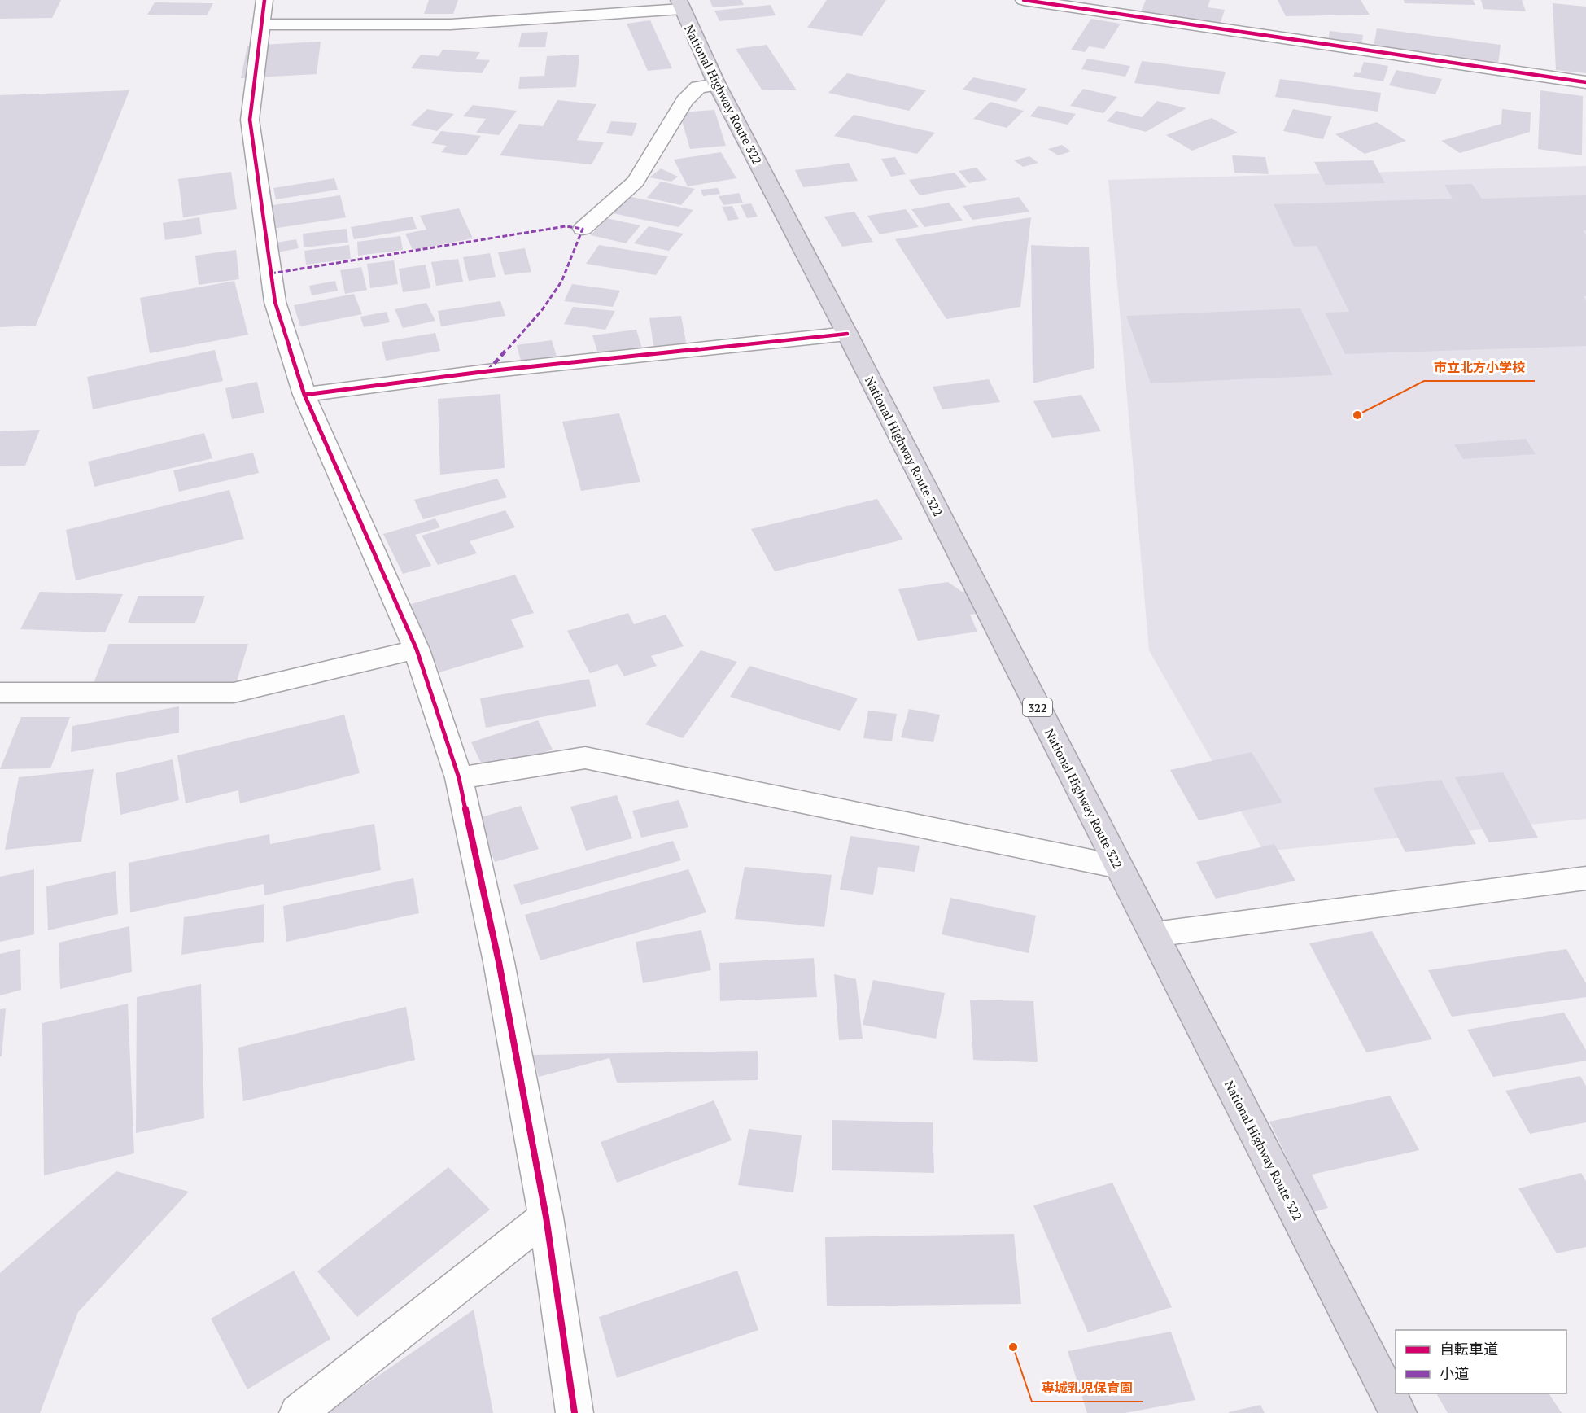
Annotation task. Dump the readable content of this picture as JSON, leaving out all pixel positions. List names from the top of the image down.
{
  "streets": {
    "highway": ["National Highway Route 322", "322"]
  },
  "places": ["市立北方小学校", "専城乳児保育園"],
  "legend": ["自転車道", "小道"]
}
